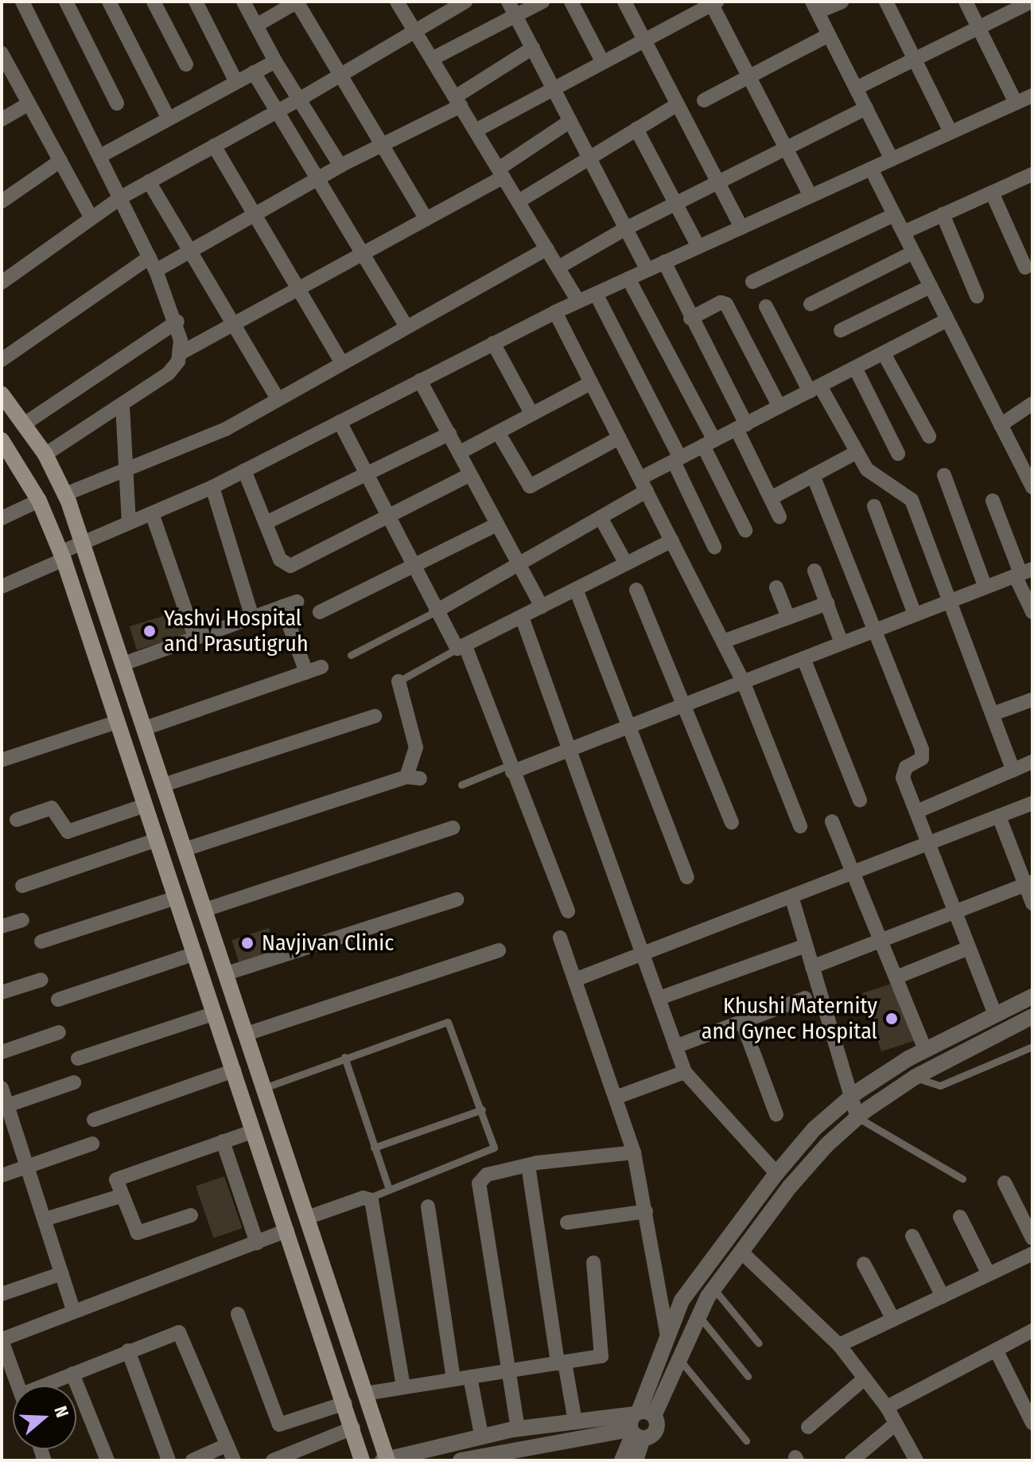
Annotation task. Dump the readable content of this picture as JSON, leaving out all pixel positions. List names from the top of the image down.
{
  "places": ["Yashvi Hospital and Prasutigruh", "Navjivan Clinic", "Khushi Maternity and Gynec Hospital"],
  "north": "right"
}
